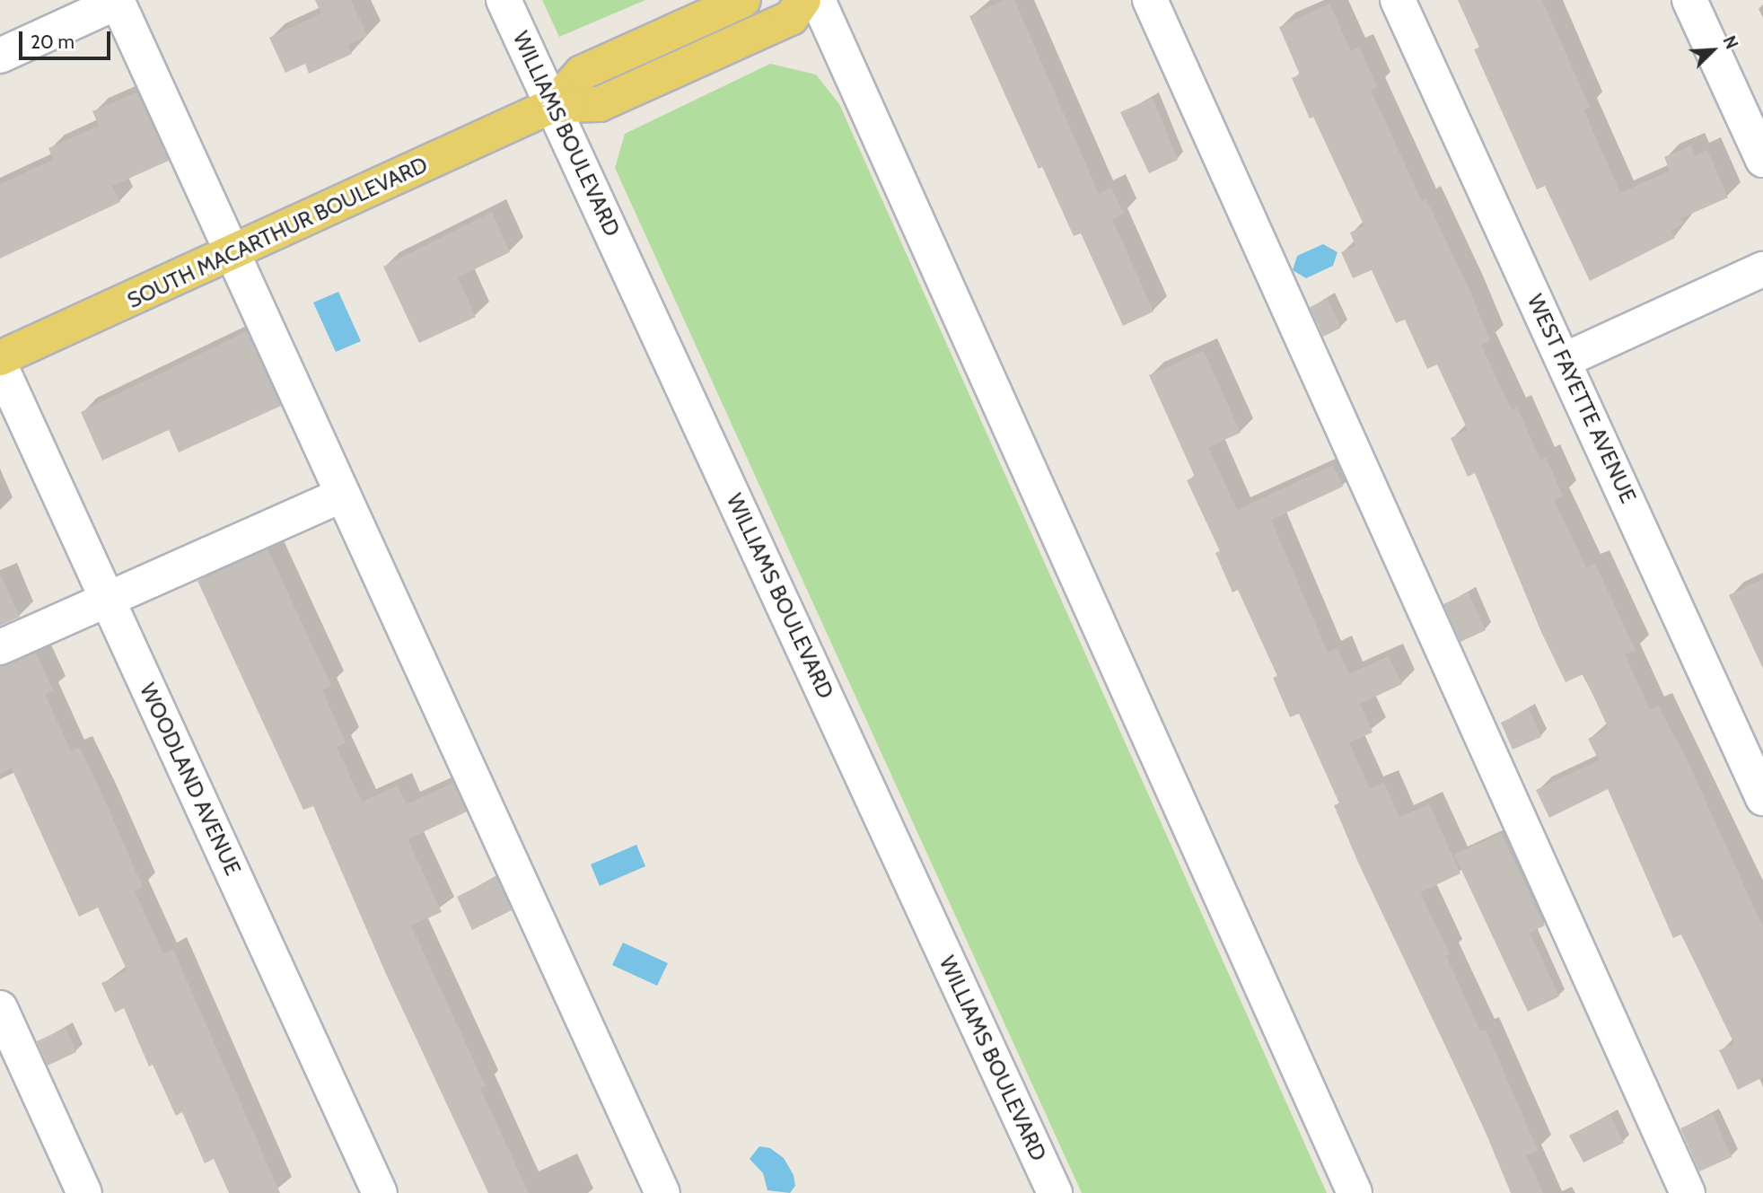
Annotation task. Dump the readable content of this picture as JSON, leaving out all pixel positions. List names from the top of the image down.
{
  "streets": {
    "main road": ["SOUTH MACARTHUR BOULEVARD"],
    "street": ["WILLIAMS BOULEVARD", "WEST FAYETTE AVENUE", "WOODLAND AVENUE"]
  },
  "crossings": [
    ["WILLIAMS BOULEVARD", "SOUTH MACARTHUR BOULEVARD"]
  ],
  "scale_bar": "20 m",
  "north": "top right"
}
